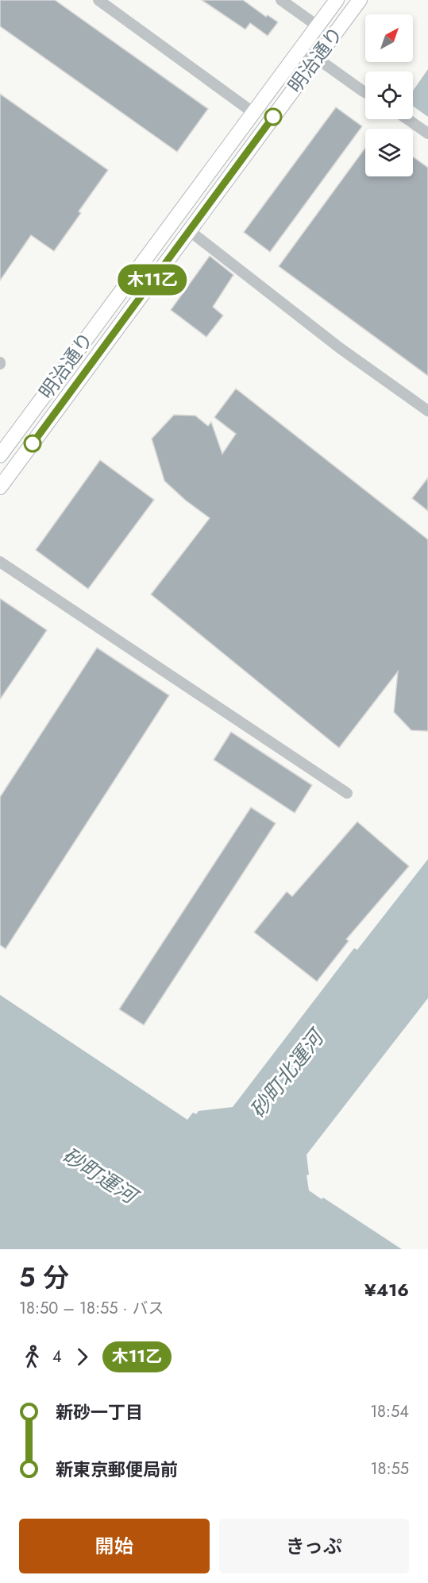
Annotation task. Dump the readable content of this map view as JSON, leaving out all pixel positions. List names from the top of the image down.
{
  "streets": {
    "main road": ["明治通り"]
  },
  "water": ["砂町北運河", "砂町運河"],
  "lines": ["bus line 木11乙"],
  "north": "top right",
  "page": {
    "on_map": "木11乙",
    "heading": ["5 分", "18:50 – 18:55 · バス", "¥416"],
    "legs": ["4", "木11乙"],
    "list": [
      {
        "name": "新砂一丁目",
        "value": "18:54"
      },
      {
        "name": "新東京郵便局前",
        "value": "18:55"
      }
    ],
    "buttons": ["開始", "きっぷ"]
  }
}
